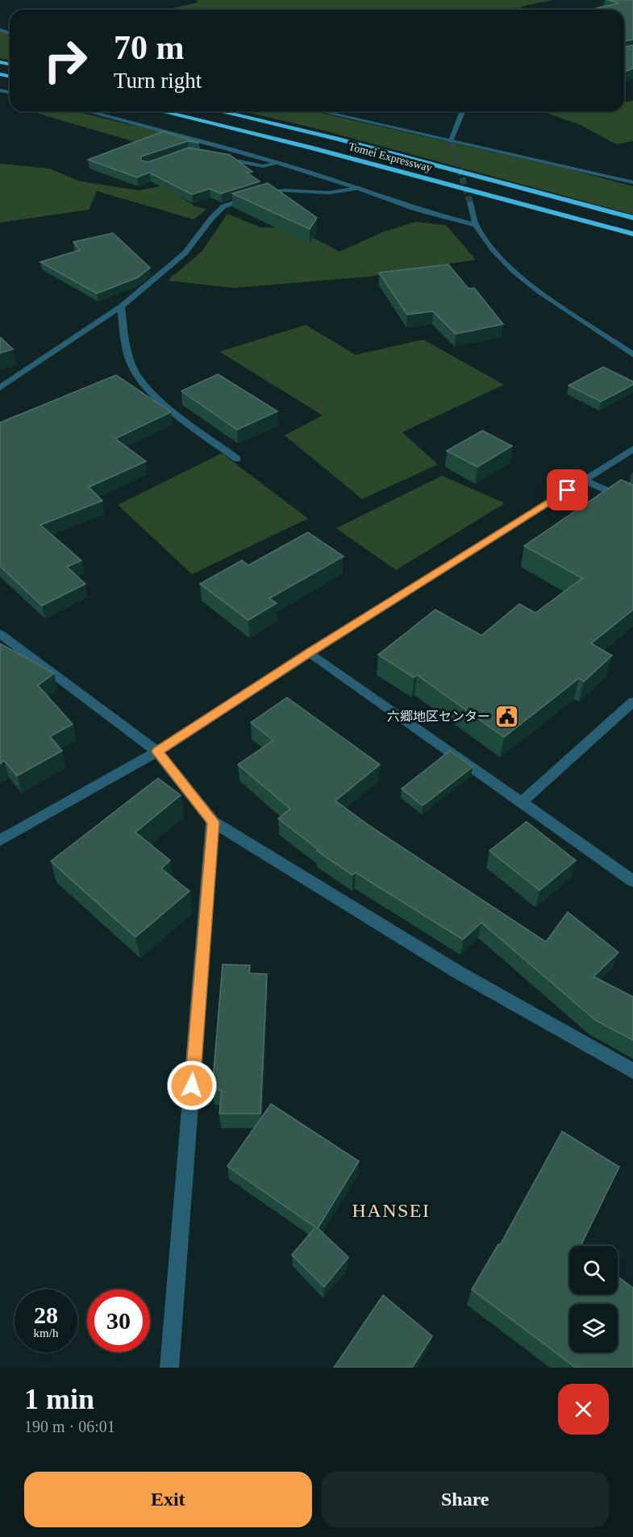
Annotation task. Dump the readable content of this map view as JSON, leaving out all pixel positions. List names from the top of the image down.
{
  "streets": {
    "highway": ["Tomei Expressway"]
  },
  "districts": ["HANSEI"],
  "places": {
    "public building": ["六郷地区センター"]
  },
  "page": {
    "turn": ["70 m", "Turn right"],
    "speed": "28 km/h",
    "limit": "30",
    "heading": ["1 min", "190 m · 06:01"],
    "buttons": ["Exit", "Share"]
  }
}
